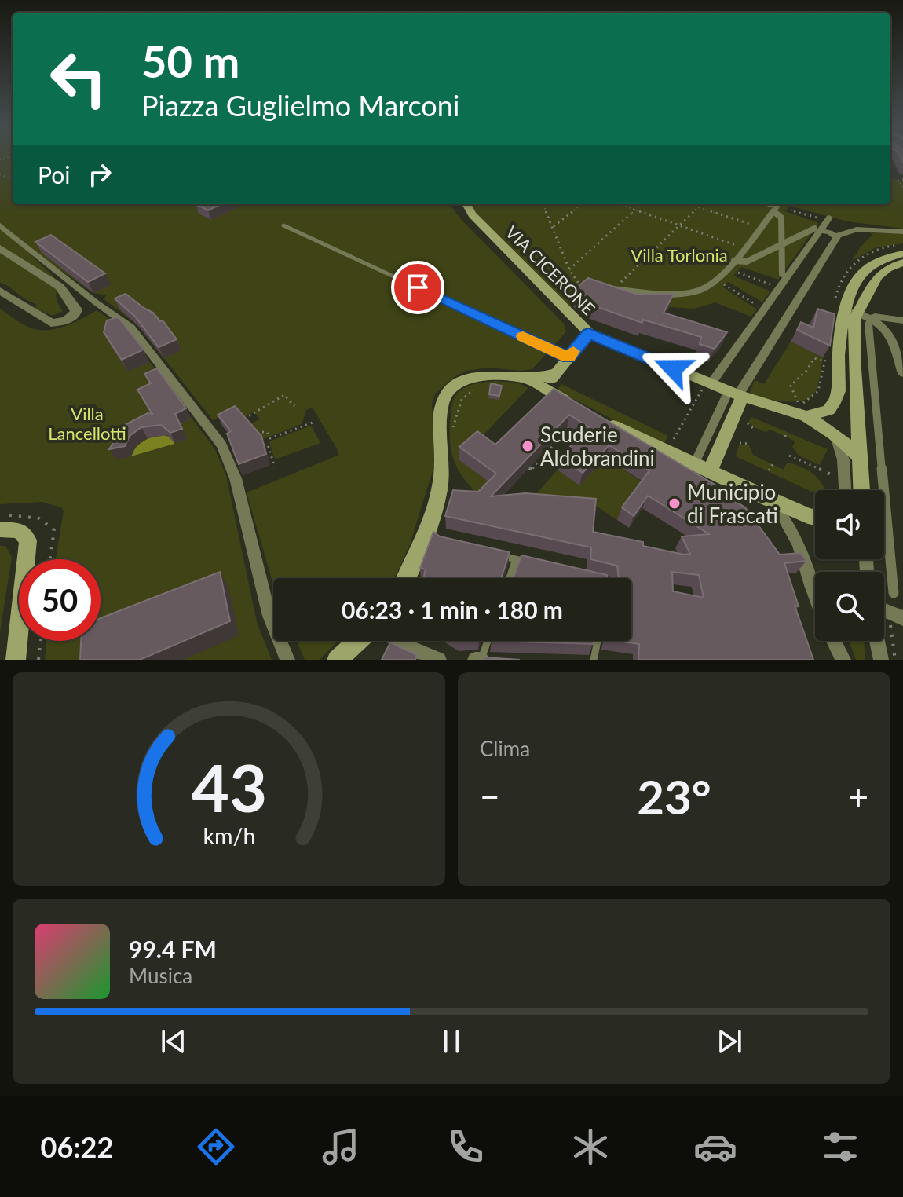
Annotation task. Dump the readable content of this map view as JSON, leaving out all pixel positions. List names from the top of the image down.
{
  "streets": {
    "main road": ["VIA CICERONE"]
  },
  "parks": ["Villa Torlonia", "Villa Lancellotti"],
  "places": ["Scuderie Aldobrandini", "Municipio di Frascati"],
  "page": {
    "turn": ["50 m", "Piazza Guglielmo Marconi"],
    "then": "Poi",
    "limit": "50",
    "trip": "06:23 · 1 min · 180 m",
    "tile": "Clima",
    "heat": ["−", "23°", "+"],
    "song": ["99.4 FM", "Musica"],
    "tabs": "06:22",
    "gauge": ["43", "km/h"]
  }
}
